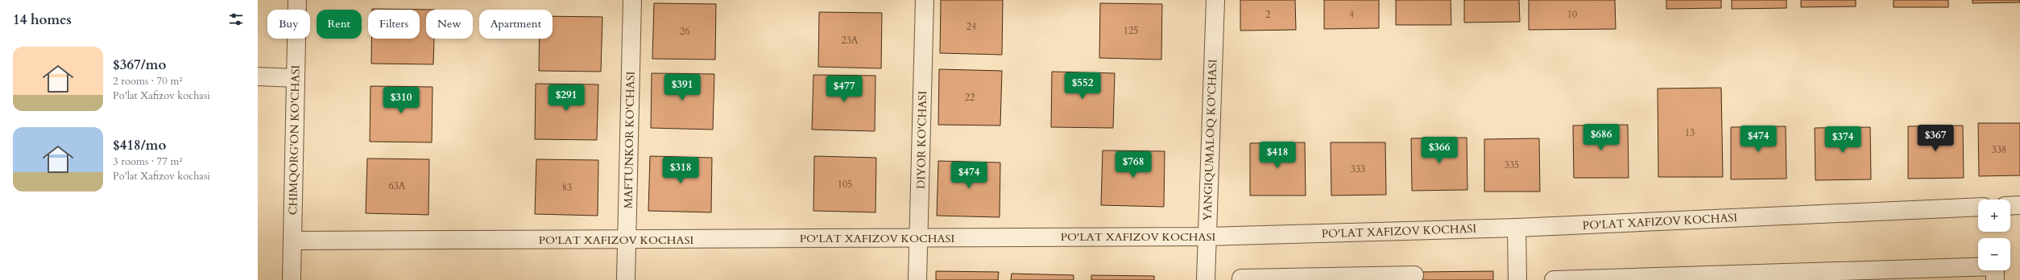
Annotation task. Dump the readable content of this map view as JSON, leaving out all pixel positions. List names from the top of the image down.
{
  "streets": {
    "street": [
      "CHIMQORG'ON KO'CHASI",
      "MAFTUNKOR KO'CHASI",
      "DIYOR KO'CHASI",
      "YANGIQUMALOQ KO'CHASI",
      "PO'LAT XAFIZOV KOCHASI"
    ]
  },
  "crossings": [
    ["CHIMQORG'ON KO'CHASI", "PO'LAT XAFIZOV KOCHASI"],
    ["MAFTUNKOR KO'CHASI", "PO'LAT XAFIZOV KOCHASI"],
    ["DIYOR KO'CHASI", "PO'LAT XAFIZOV KOCHASI"],
    ["YANGIQUMALOQ KO'CHASI", "PO'LAT XAFIZOV KOCHASI"]
  ],
  "house_numbers": [
    "2",
    "4",
    "10",
    "24",
    "125",
    "26",
    "23A",
    "22",
    "13",
    "338",
    "335",
    "333",
    "105",
    "63A",
    "83"
  ],
  "page": {
    "heading": "14 homes",
    "chip": [
      "Buy",
      "Rent",
      "Filters",
      "New",
      "Apartment"
    ],
    "list": [
      {
        "name": "$367/mo",
        "note": "2 rooms · 70 m² · Po'lat Xafizov kochasi"
      },
      {
        "name": "$418/mo",
        "note": "3 rooms · 77 m² · Po'lat Xafizov kochasi"
      }
    ],
    "price": [
      "$552",
      "$391",
      "$477",
      "$291",
      "$310",
      "$686",
      "$367",
      "$474",
      "$374",
      "$366",
      "$418",
      "$768",
      "$318",
      "$474"
    ],
    "map_buttons": ["+", "−"]
  }
}
